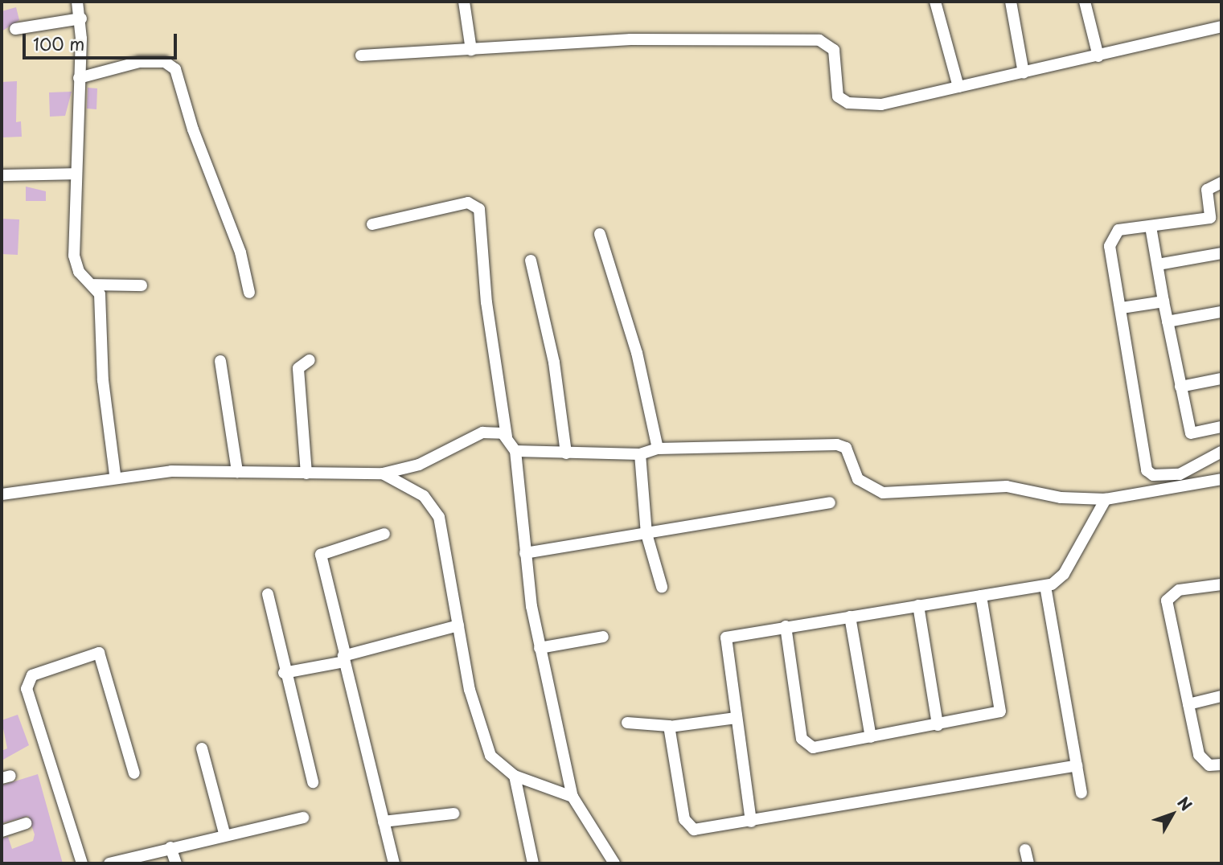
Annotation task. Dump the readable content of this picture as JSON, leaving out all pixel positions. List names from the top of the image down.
{
  "scale_bar": "100 m",
  "north": "top right"
}
